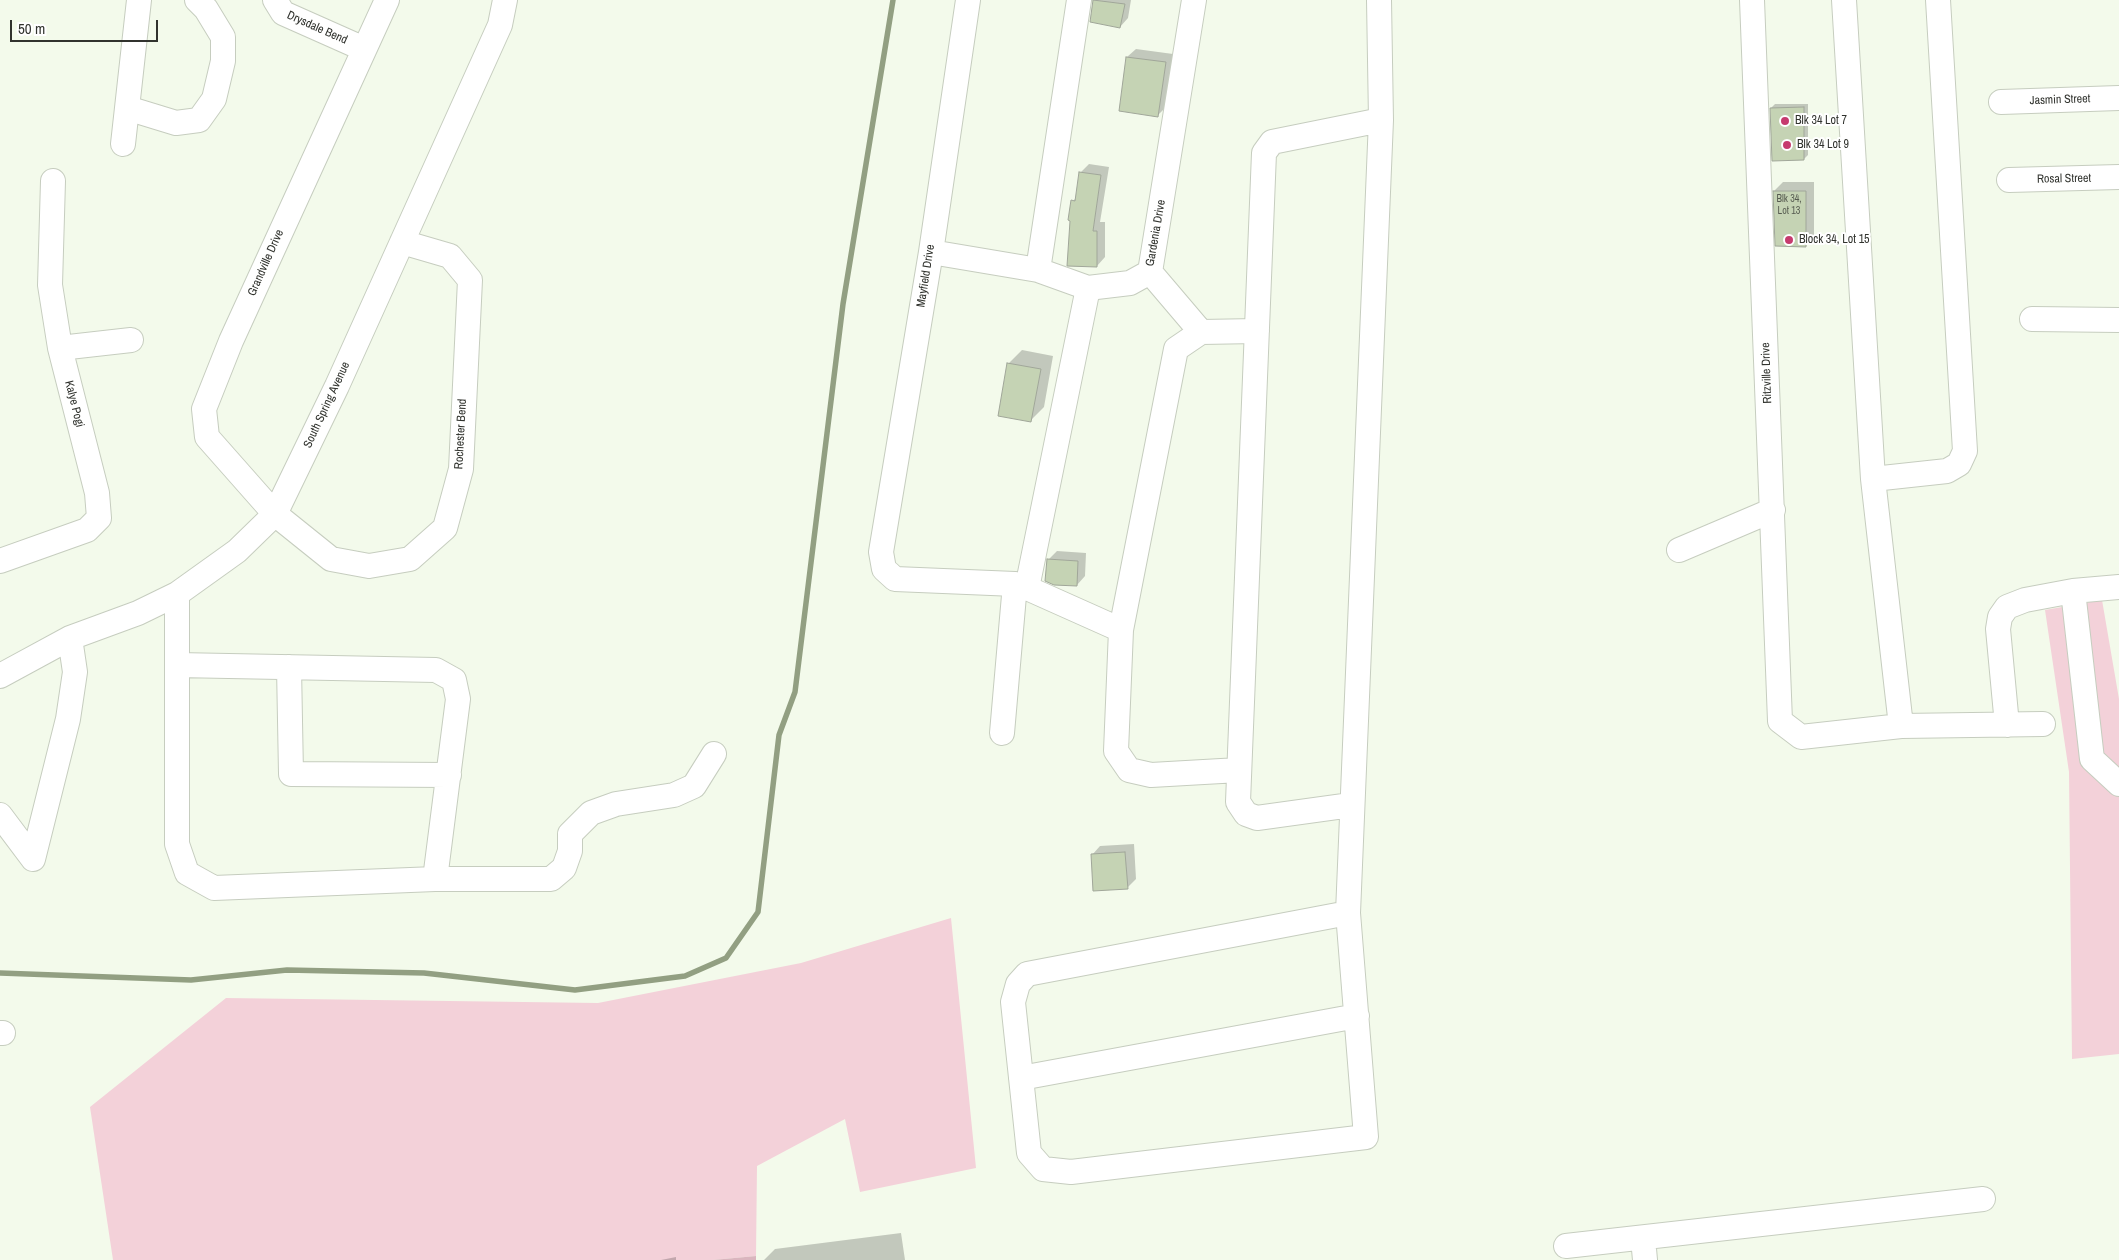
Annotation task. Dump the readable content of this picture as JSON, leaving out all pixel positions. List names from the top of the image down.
{
  "streets": {
    "street": [
      "Drysdale Bend",
      "Jasmin Street",
      "Rosal Street",
      "Gardenia Drive",
      "Grandville Drive",
      "Mayfield Drive",
      "Ritzville Drive",
      "Kalye Pogi",
      "South Spring Avenue",
      "Rochester Bend"
    ]
  },
  "crossings": [
    ["Drysdale Bend", "Grandville Drive"],
    ["Gardenia Drive", "Mayfield Drive"],
    ["Grandville Drive", "South Spring Avenue"],
    ["Grandville Drive", "Rochester Bend"],
    ["South Spring Avenue", "Rochester Bend"]
  ],
  "places": ["Blk 34 Lot 7", "Blk 34 Lot 9", "Block 34, Lot 15"],
  "house_numbers": ["Blk 34, Lot 13"],
  "scale_bar": "50 m"
}
